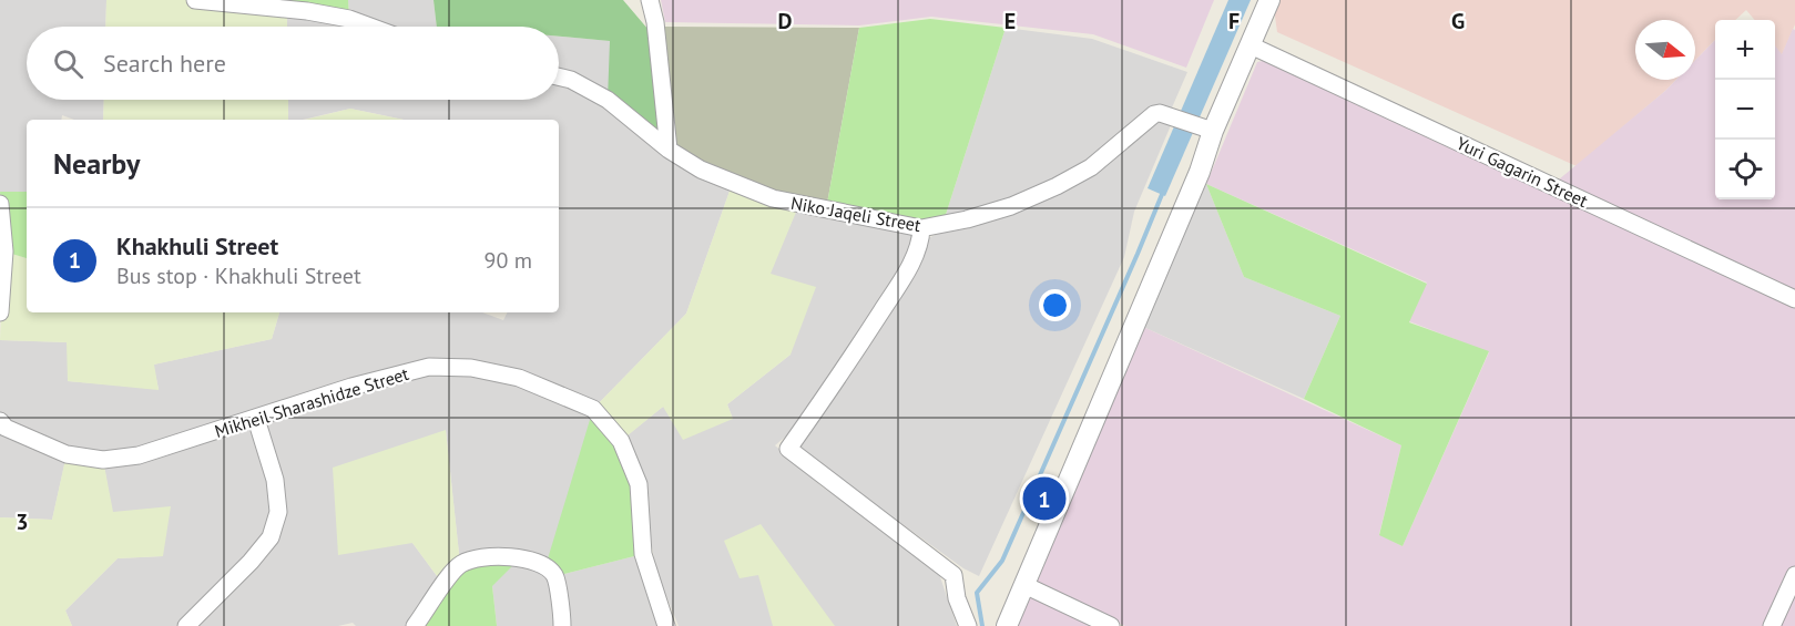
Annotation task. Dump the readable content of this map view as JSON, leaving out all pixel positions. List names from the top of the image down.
{
  "streets": {
    "street": ["Yuri Gagarin Street", "Niko Jaqeli Street", "Mikheil Sharashidze Street"]
  },
  "north": "right",
  "page": {
    "map_buttons": ["+", "−"],
    "search": "Search here",
    "heading": "Nearby",
    "list": [
      {
        "mark": "1",
        "name": "Khakhuli Street",
        "note": "Bus stop · Khakhuli Street",
        "value": "90 m"
      }
    ],
    "pins": "1"
  },
  "grid": {
    "columns": [
      "D",
      "E",
      "F",
      "G"
    ],
    "rows": ["3"]
  }
}
